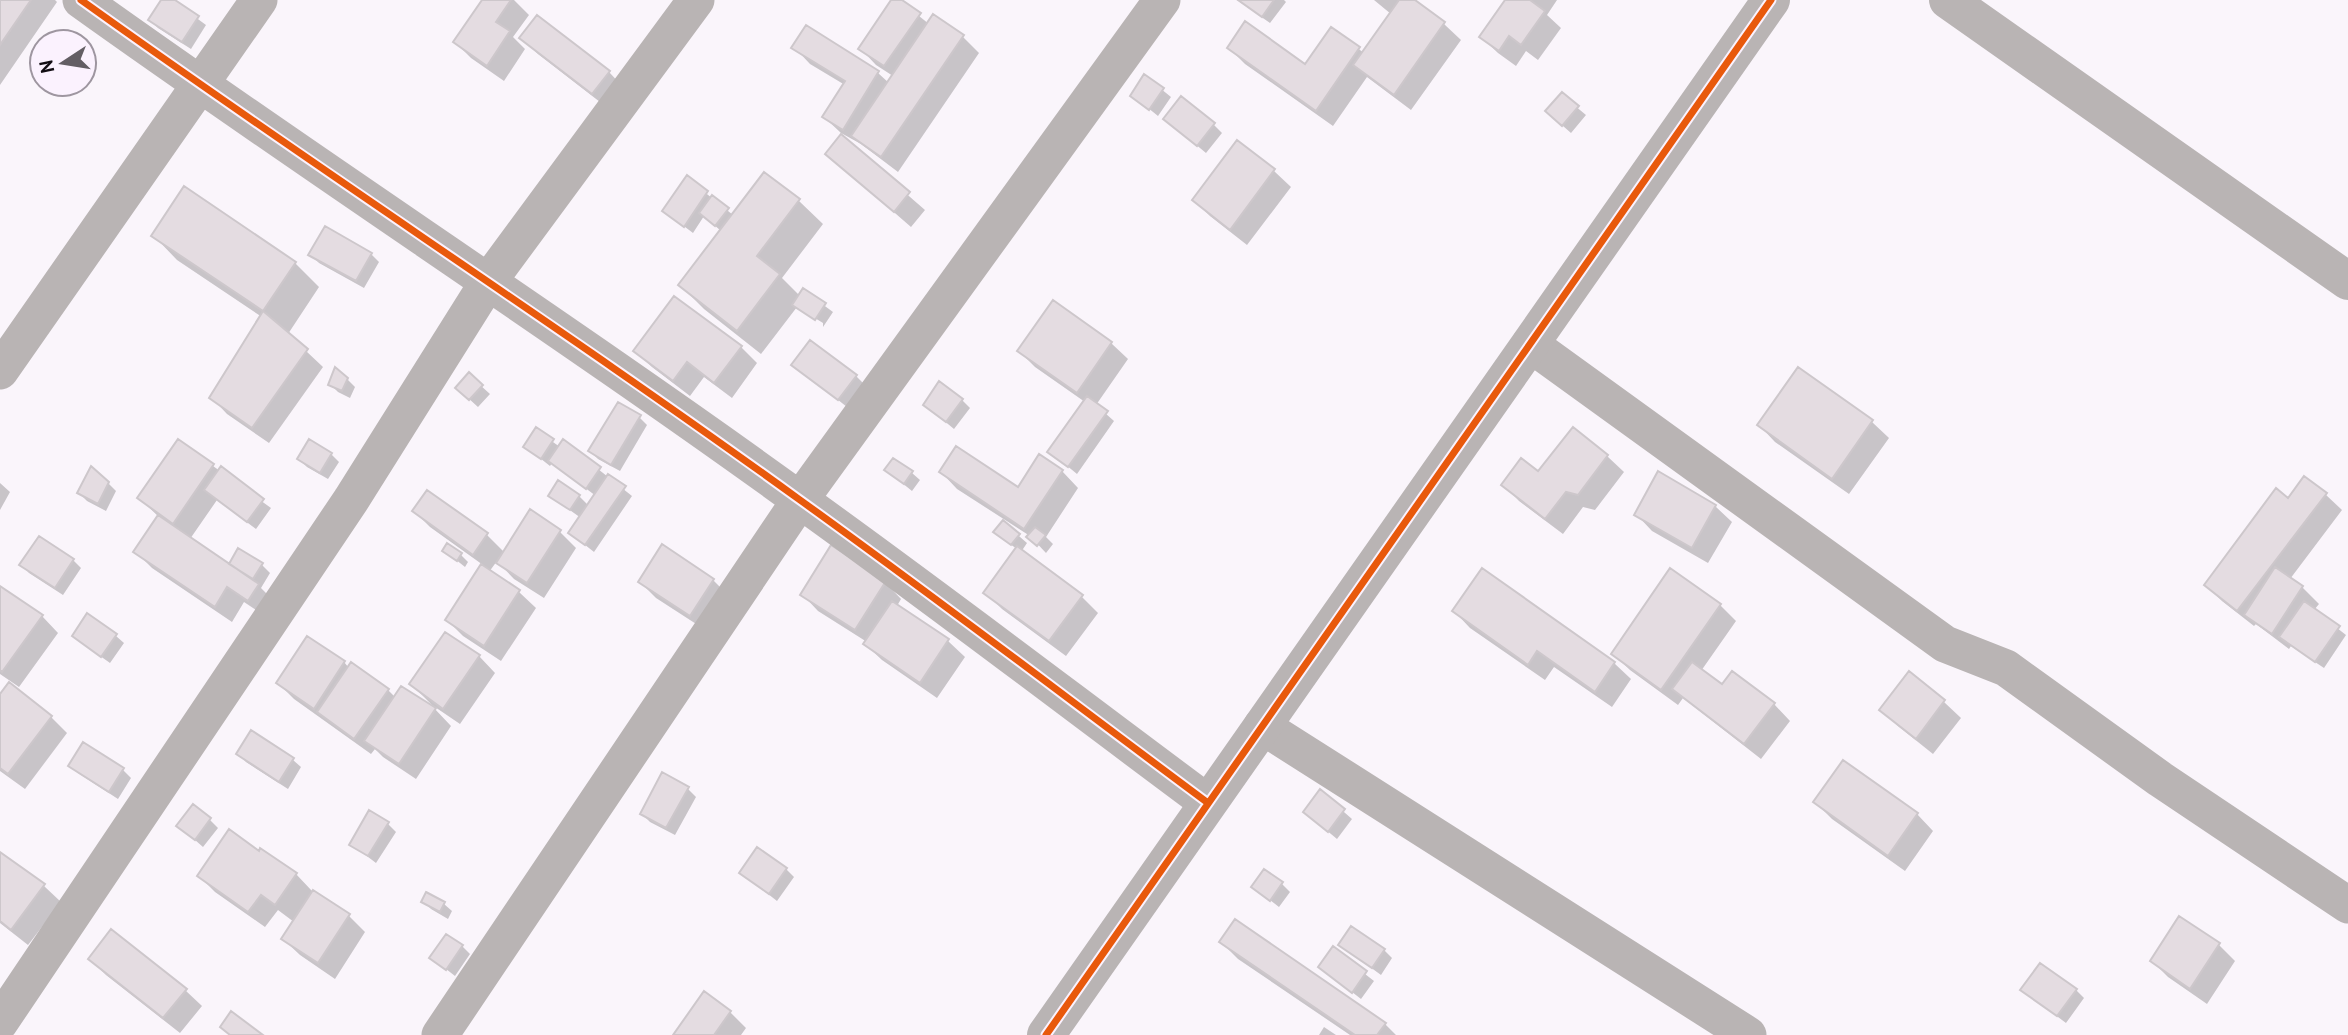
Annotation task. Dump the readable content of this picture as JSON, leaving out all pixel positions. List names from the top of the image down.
{
  "north": "left"
}
